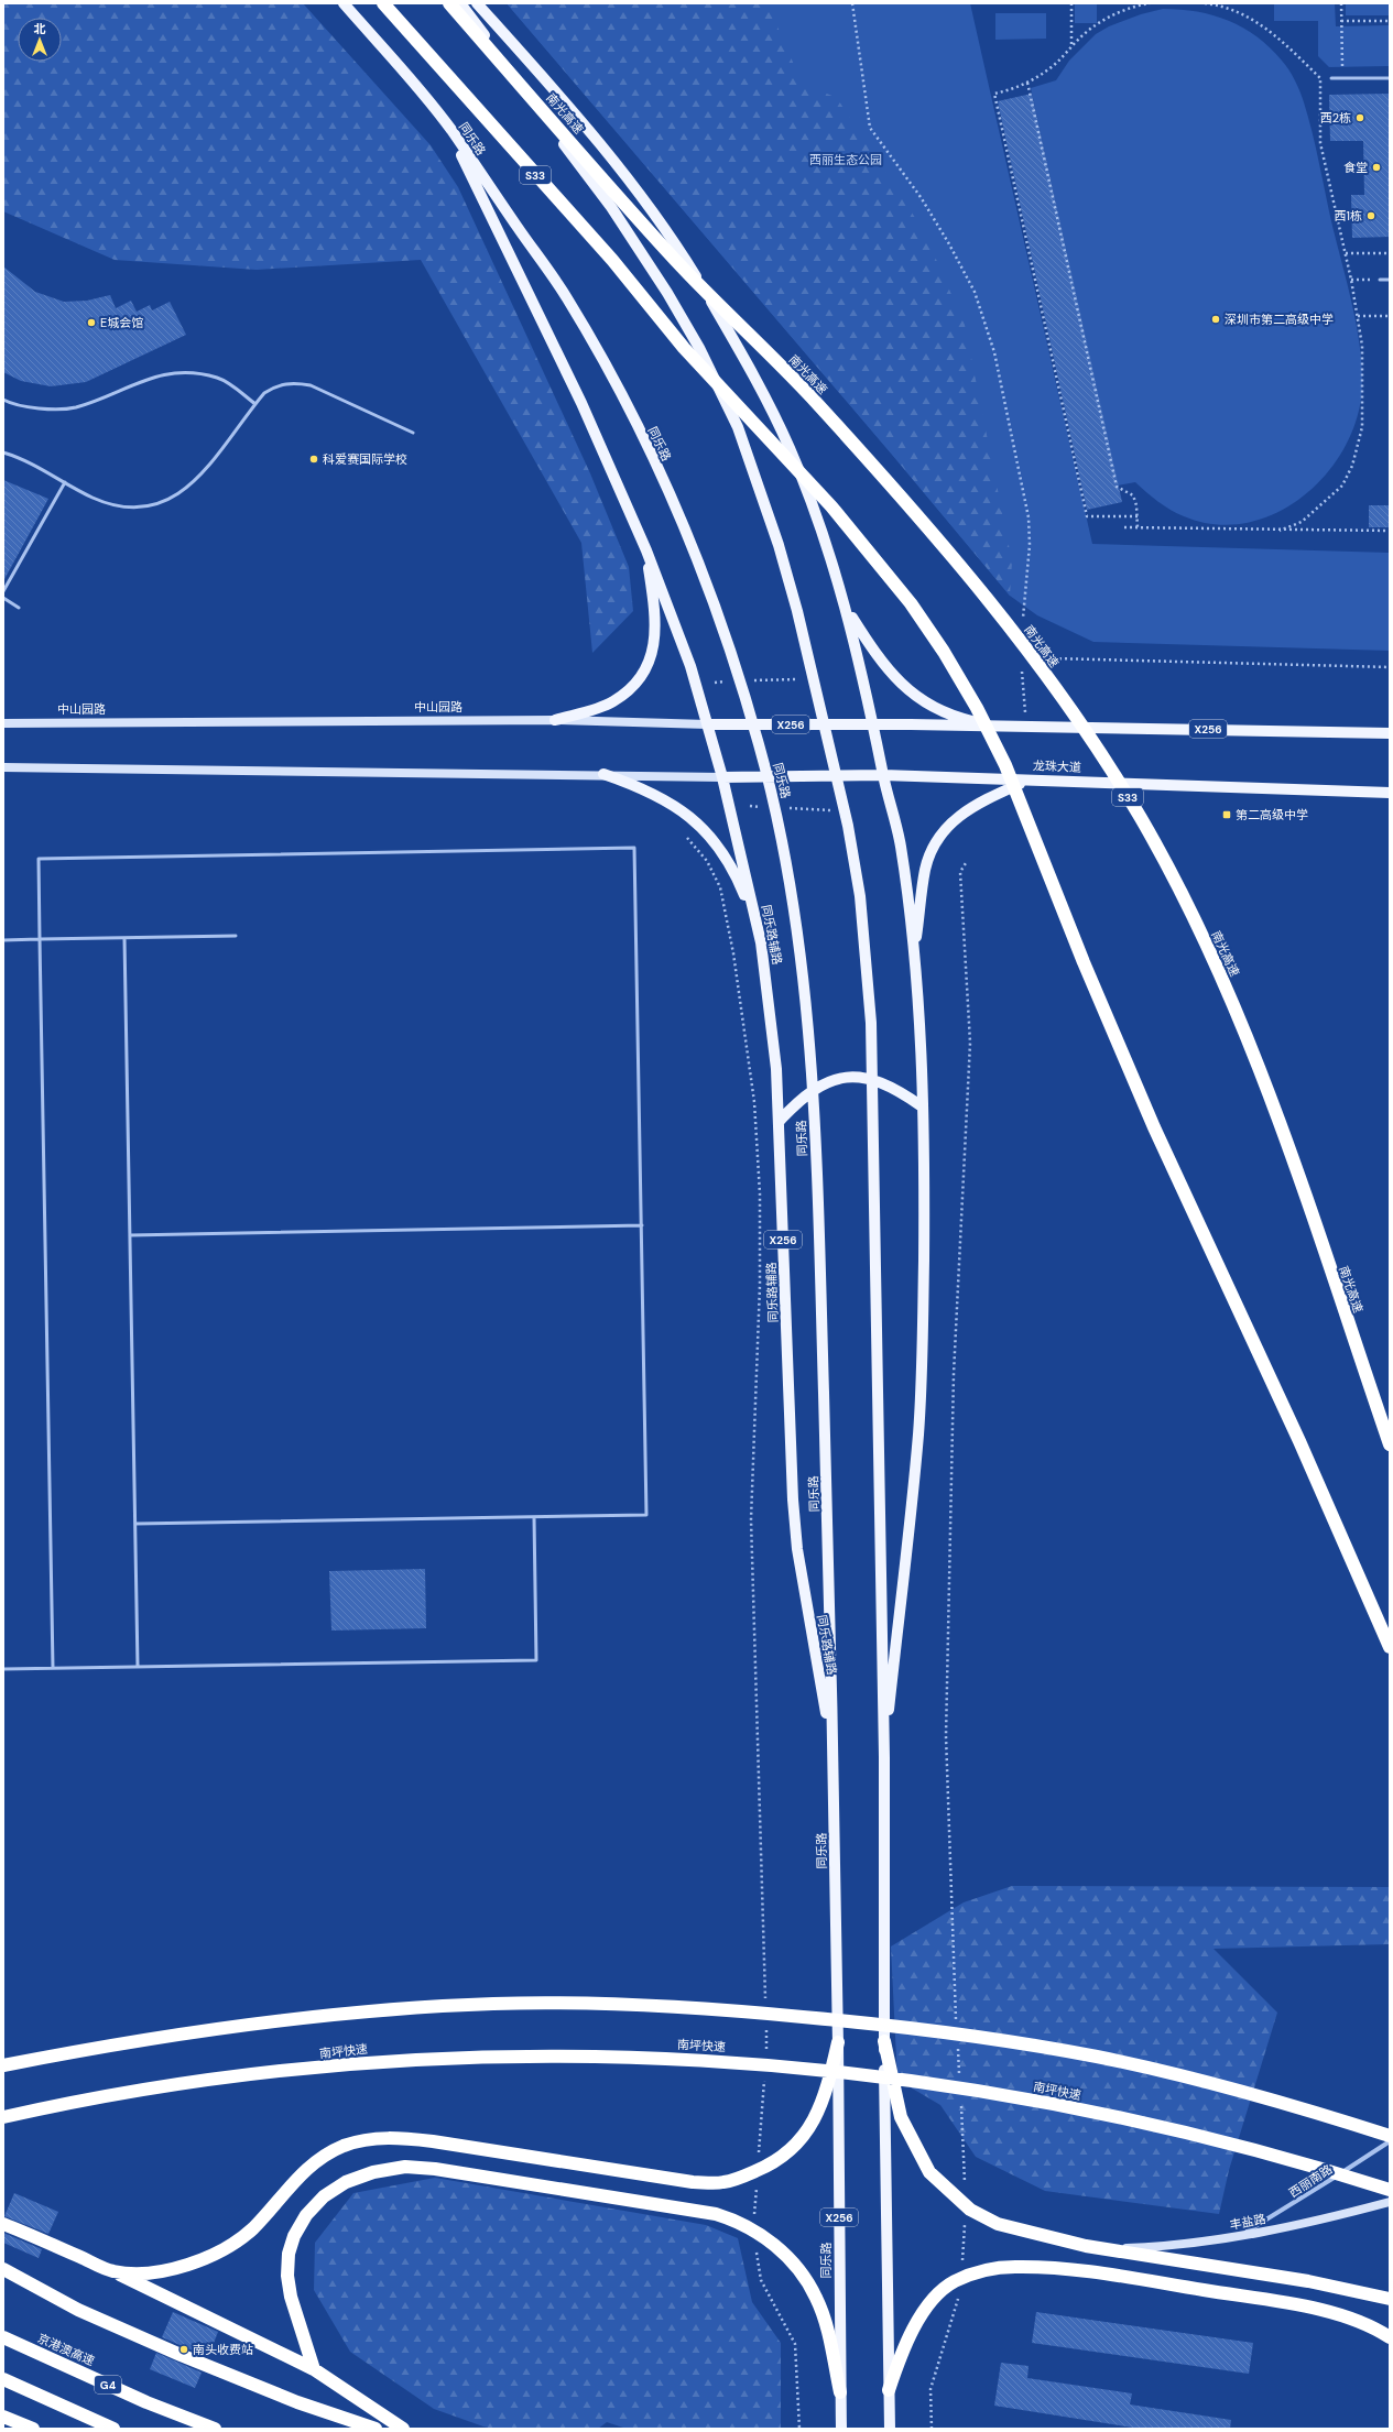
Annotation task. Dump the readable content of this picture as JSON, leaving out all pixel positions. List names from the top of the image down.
{
  "streets": {
    "highway": [
      "南光高速",
      "S33",
      "南坪快速",
      "京港澳高速",
      "G4"
    ],
    "main road": [
      "同乐路",
      "中山园路",
      "X256",
      "龙珠大道",
      "同乐路辅路",
      "丰盐路"
    ],
    "street": ["西丽南路"]
  },
  "crossings": [
    ["同乐路", "X256"],
    ["同乐路", "同乐路辅路"],
    ["中山园路", "X256"],
    ["中山园路", "同乐路辅路"],
    ["龙珠大道", "同乐路辅路"],
    ["西丽南路", "丰盐路"]
  ],
  "parks": ["西丽生态公园"],
  "places": {
    "other": [
      "西2栋",
      "食堂",
      "西1栋",
      "深圳市第二高级中学",
      "E城会馆",
      "科爱赛国际学校",
      "南头收费站"
    ],
    "transit": ["第二高级中学"]
  },
  "north": "top"
}
